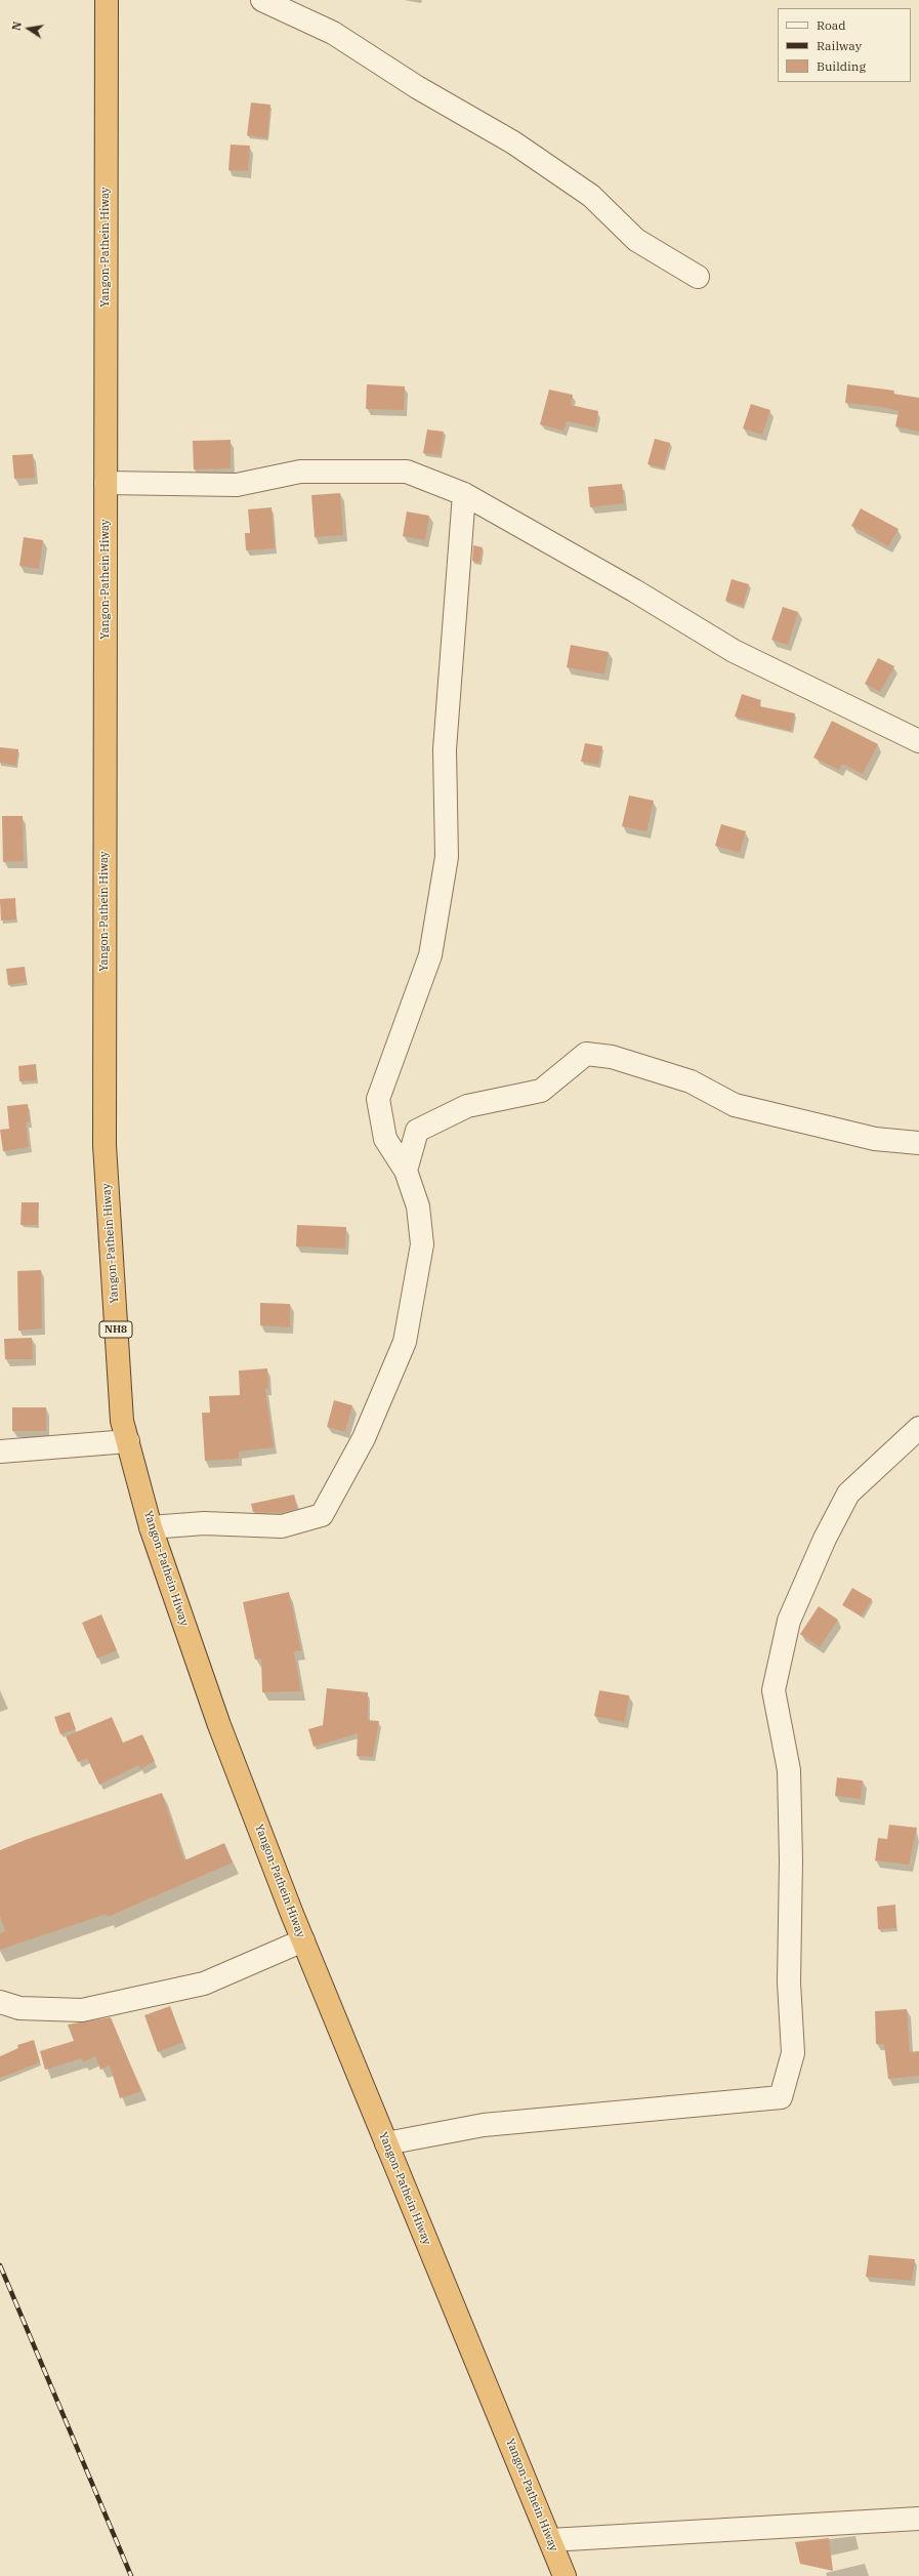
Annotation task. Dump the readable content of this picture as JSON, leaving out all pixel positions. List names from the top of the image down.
{
  "streets": {
    "highway": ["Yangon-Pathein Hiway", "NH8"]
  },
  "legend": ["Road", "Railway", "Building"],
  "north": "left"
}
